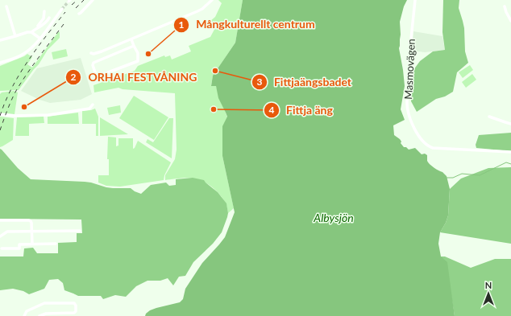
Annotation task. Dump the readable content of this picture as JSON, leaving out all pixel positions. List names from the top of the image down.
{
  "streets": {
    "street": ["Masmovägen"]
  },
  "water": ["Albysjön"],
  "places": [
    "Mångkulturellt centrum",
    "Fittjaängsbadet",
    "ORHAI FESTVÅNING",
    "Fittja äng"
  ],
  "north": "top"
}
